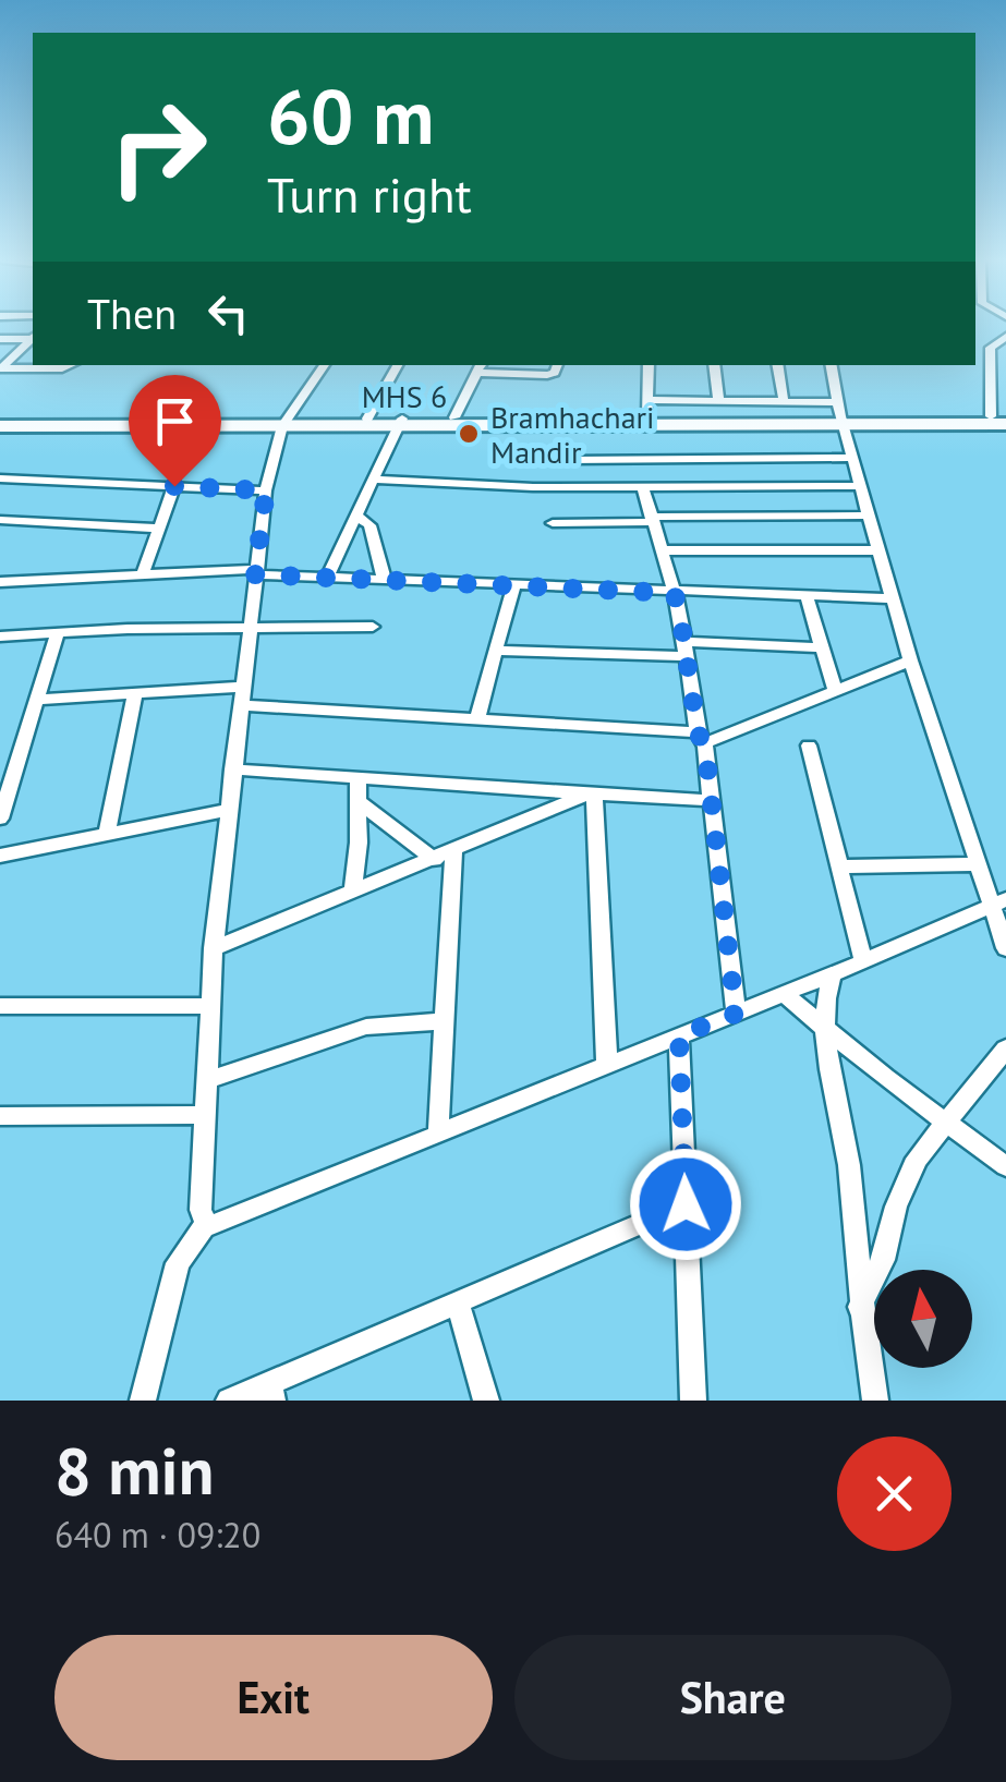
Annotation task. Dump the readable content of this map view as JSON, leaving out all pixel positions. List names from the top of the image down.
{
  "streets": {
    "main road": ["MHS 6"]
  },
  "places": ["Bramhachari Mandir"],
  "north": "top",
  "page": {
    "turn": ["60 m", "Turn right"],
    "then": "Then",
    "heading": ["8 min", "640 m · 09:20"],
    "buttons": ["Exit", "Share"]
  }
}
